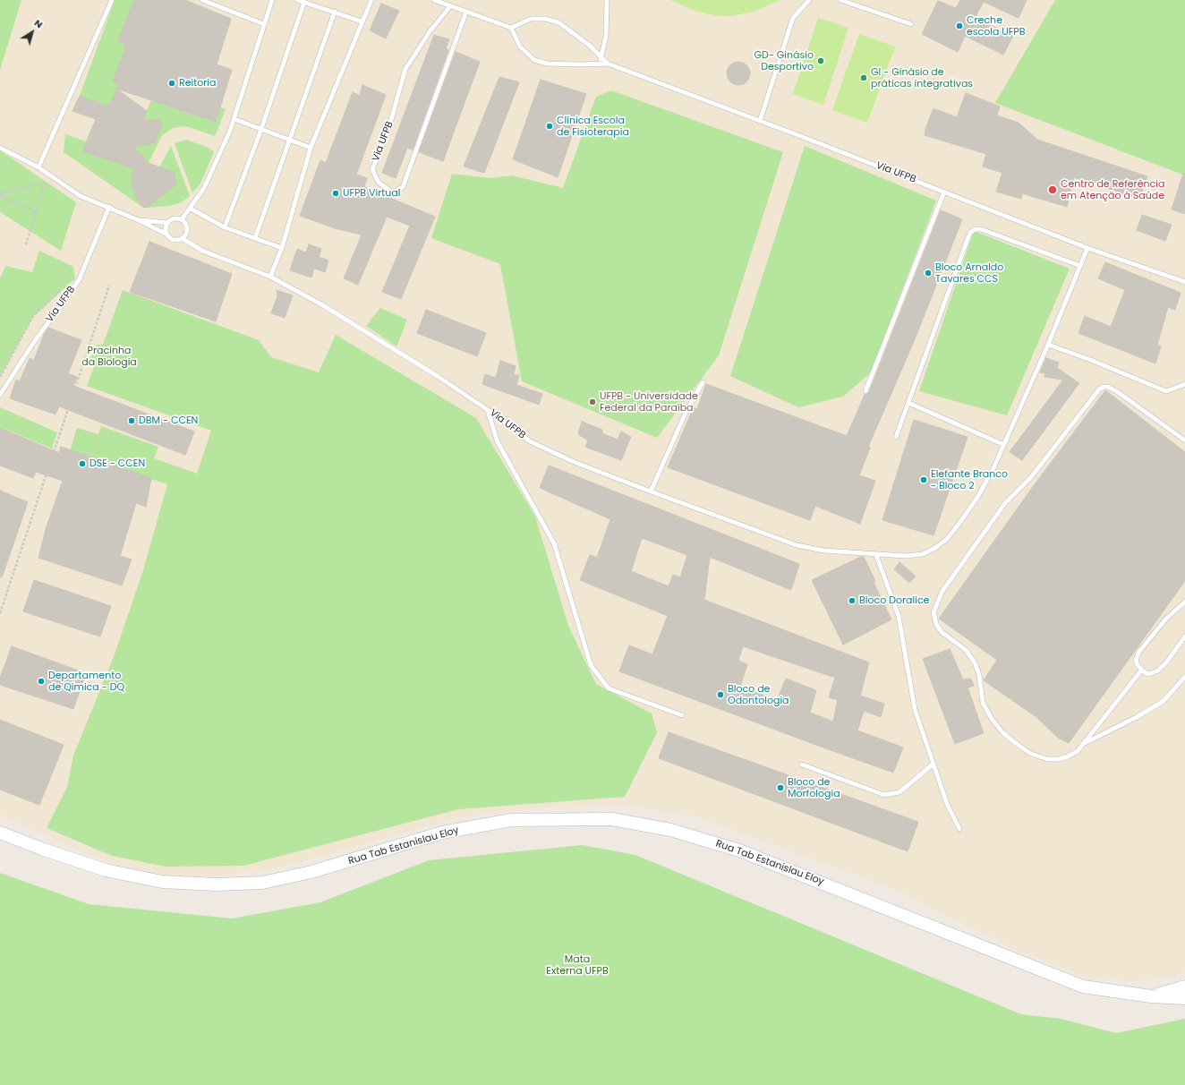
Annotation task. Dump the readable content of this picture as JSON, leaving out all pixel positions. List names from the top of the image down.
{
  "streets": {
    "street": ["Rua Tab Estanislau Eloy"],
    "lane": ["Via UFPB"]
  },
  "parks": ["Pracinha da Biologia", "Mata Externa UFPB"],
  "places": [
    "Creche escola UFPB",
    "GD- Ginásio Desportivo",
    "GI - Ginásio de práticas integrativas",
    "Reitoria",
    "Clínica Escola de Fisioterapia",
    "Centro de Referência em Atenção à Saúde",
    "UFPB Virtual",
    "Bloco Arnaldo Tavares CCS",
    "UFPB - Universidade Federal da Paraíba",
    "DBM - CCEN",
    "DSE - CCEN",
    "Elefante Branco - Bloco 2",
    "Bloco Doralice",
    "Departamento de Qímica - DQ",
    "Bloco de Odontologia",
    "Bloco de Morfologia"
  ],
  "north": "top right"
}
